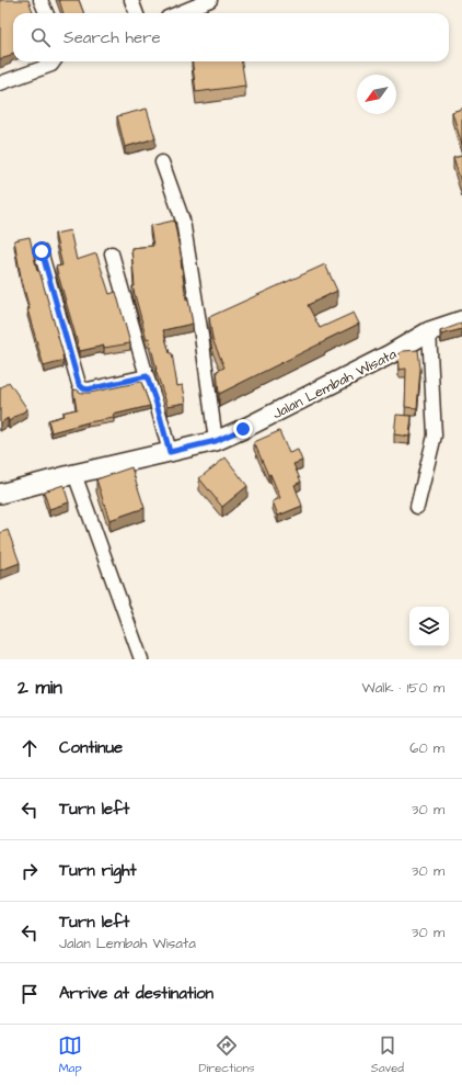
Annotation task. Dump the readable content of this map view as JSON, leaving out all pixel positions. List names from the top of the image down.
{
  "streets": {
    "street": ["Jalan Lembah Wisata"]
  },
  "north": "bottom left",
  "page": {
    "search": "Search here",
    "heading": ["2 min", "Walk · 150 m"],
    "list": [
      ["Continue", "60 m"],
      ["Turn left", "30 m"],
      ["Turn right", "30 m"],
      ["Turn left", "Jalan Lembah Wisata", "30 m"],
      "Arrive at destination"
    ],
    "nav": ["Map", "Directions", "Saved"]
  }
}
